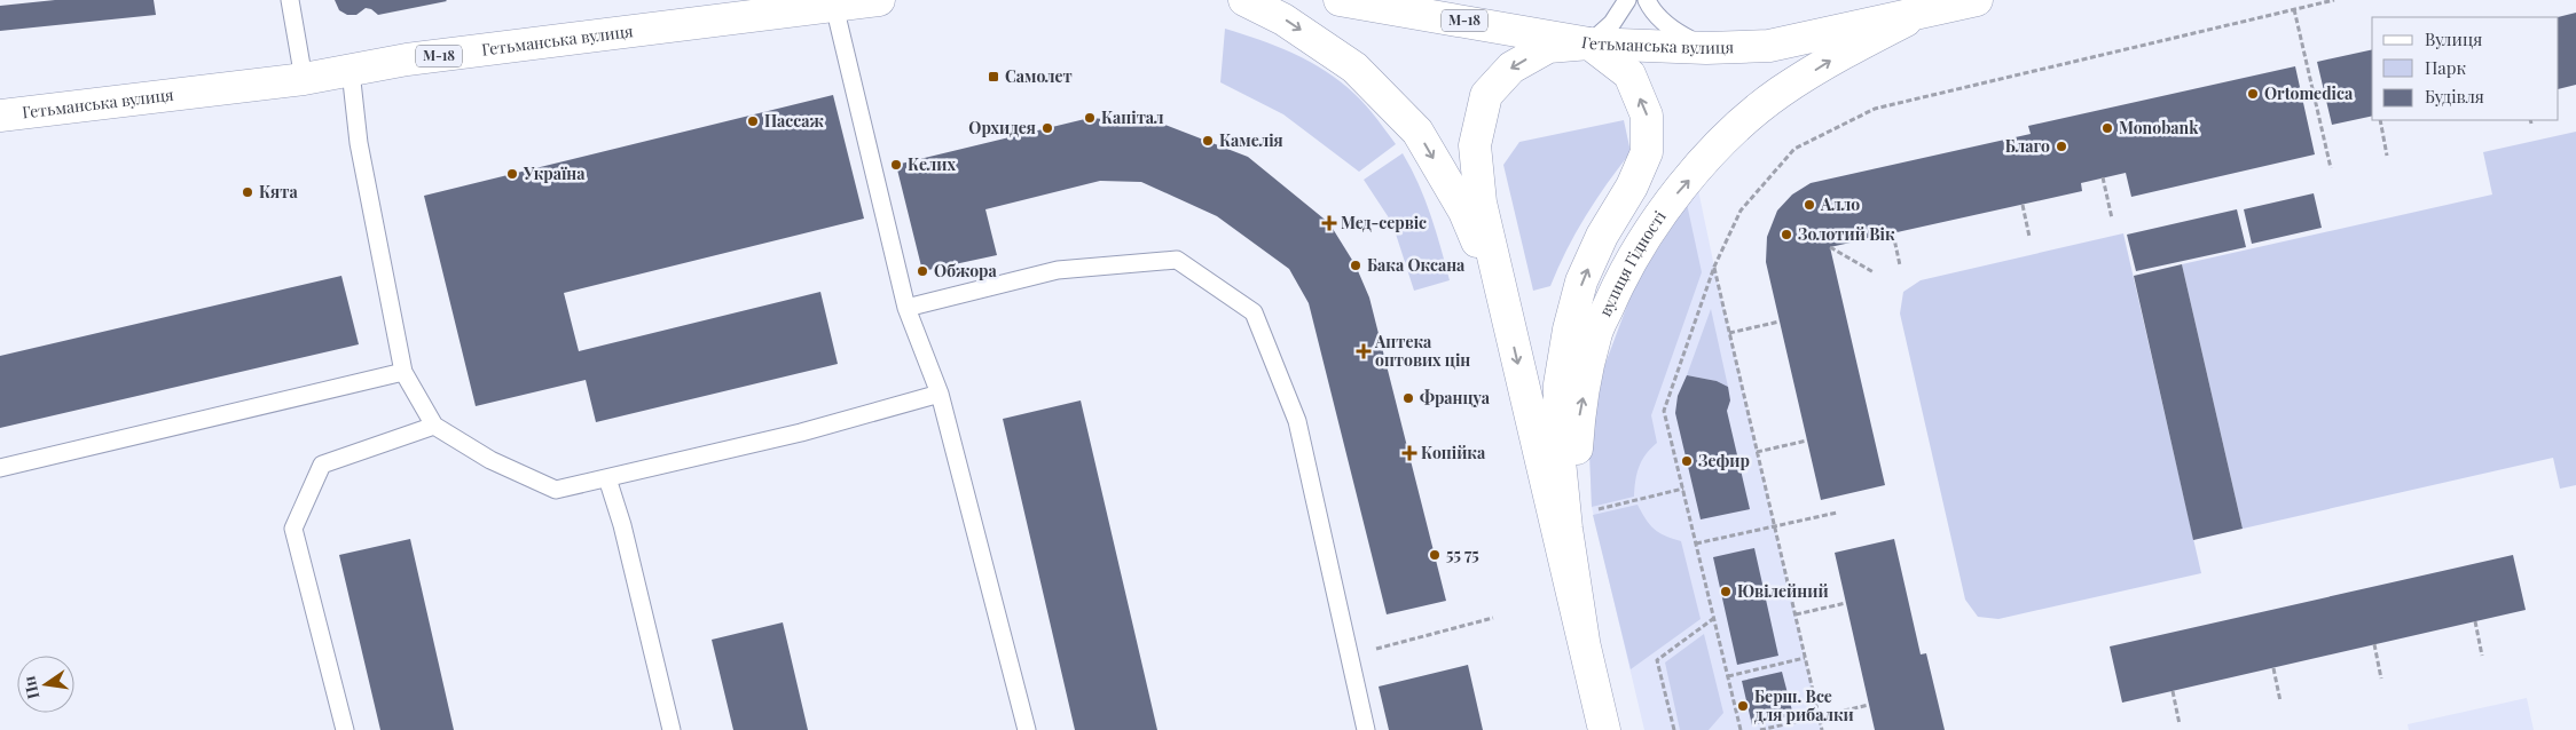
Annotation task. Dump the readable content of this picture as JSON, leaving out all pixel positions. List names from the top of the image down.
{
  "streets": {
    "main road": ["М-18", "Гетьманська вулиця", "вулиця Гідності"]
  },
  "crossings": [
    ["Гетьманська вулиця", "вулиця Гідності"]
  ],
  "places": {
    "transit": ["Самолет"],
    "other": [
      "Ortomedica",
      "Капітал",
      "Пассаж",
      "Орхидея",
      "Monobank",
      "Камелія",
      "Благо",
      "Келих",
      "Україна",
      "Кята",
      "Алло",
      "Золотий Вік",
      "Бака Оксана",
      "Обжора",
      "Француа",
      "Зефир",
      "55 75",
      "Ювілейний",
      "Берш. Все для рибалки"
    ],
    "health": ["Мед-сервіс", "Аптека оптових цін", "Копійка"]
  },
  "legend": ["Вулиця", "Парк", "Будівля"],
  "north": "left"
}
